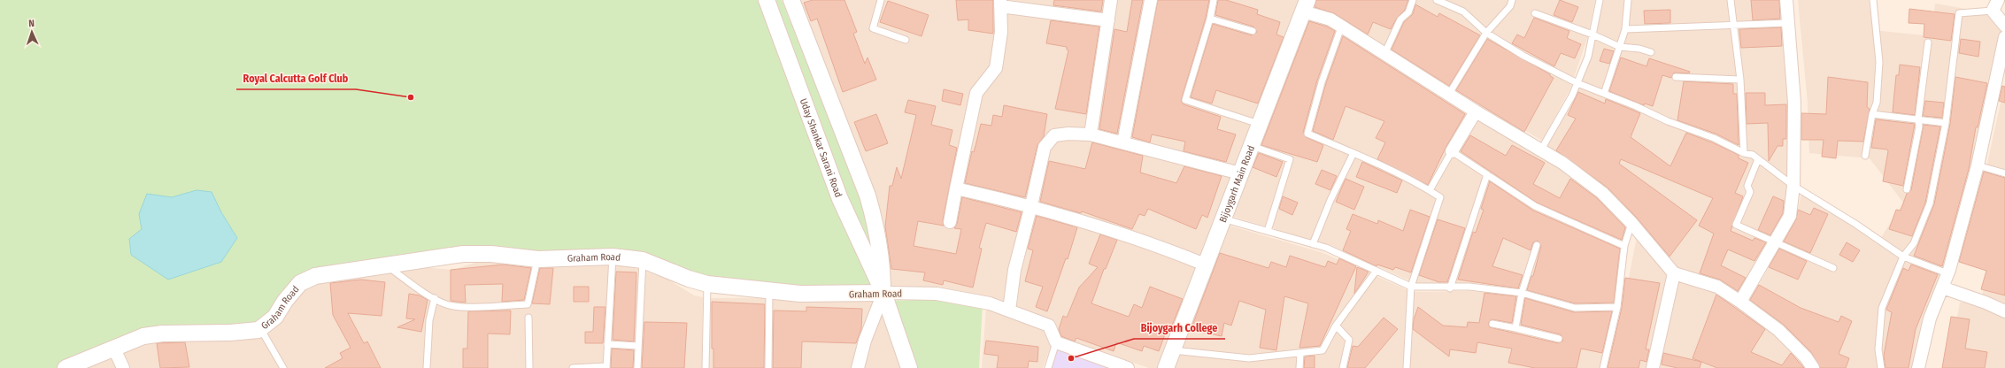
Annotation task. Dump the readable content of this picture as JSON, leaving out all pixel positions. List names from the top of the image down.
{
  "streets": {
    "street": ["Uday Shankar Sarani Road", "Bijoygarh Main Road", "Graham Road"]
  },
  "crossings": [
    ["Uday Shankar Sarani Road", "Graham Road"]
  ],
  "places": ["Royal Calcutta Golf Club", "Bijoygarh College"],
  "north": "top"
}
